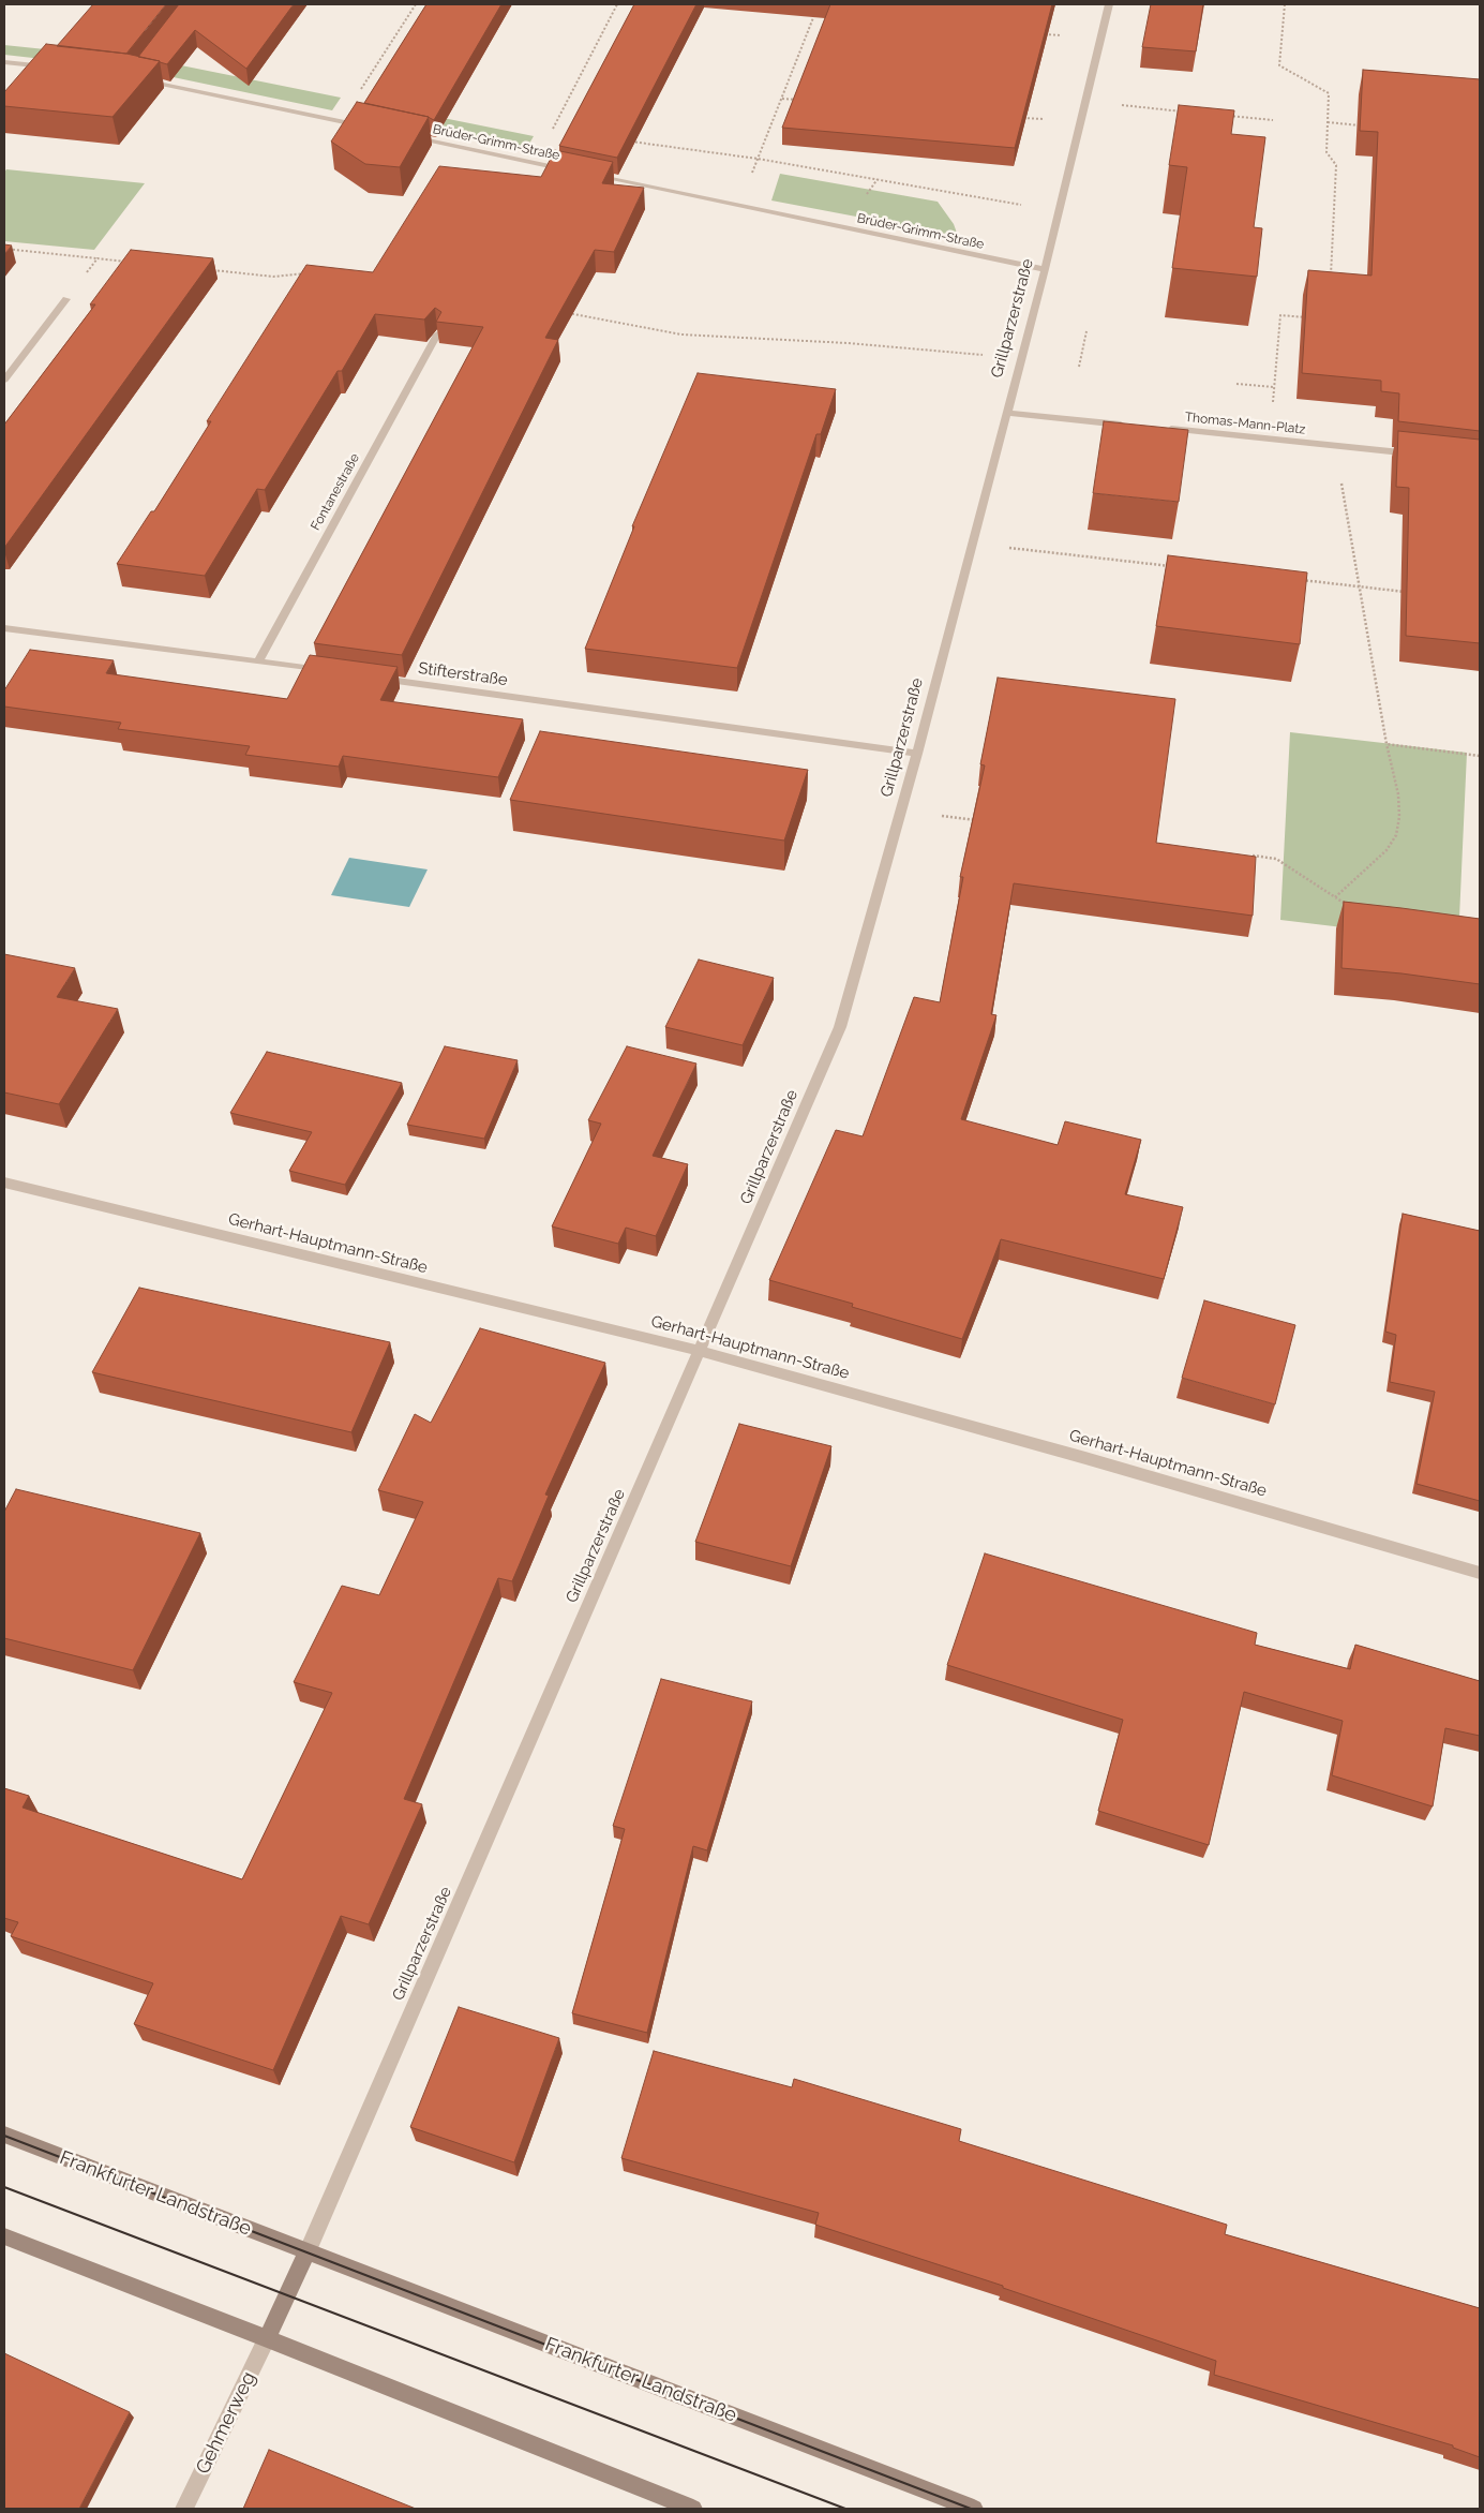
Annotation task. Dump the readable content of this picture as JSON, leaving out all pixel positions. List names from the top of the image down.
{
  "streets": {
    "street": [
      "Brüder-Grimm-Straße",
      "Grillparzerstraße",
      "Thomas-Mann-Platz",
      "Fontanestraße",
      "Stifterstraße",
      "Gerhart-Hauptmann-Straße",
      "Frankfurter Landstraße",
      "Gehmerweg"
    ]
  },
  "crossings": [
    ["Brüder-Grimm-Straße", "Grillparzerstraße"],
    ["Grillparzerstraße", "Stifterstraße"],
    ["Grillparzerstraße", "Gerhart-Hauptmann-Straße"],
    ["Grillparzerstraße", "Frankfurter Landstraße"]
  ]
}
